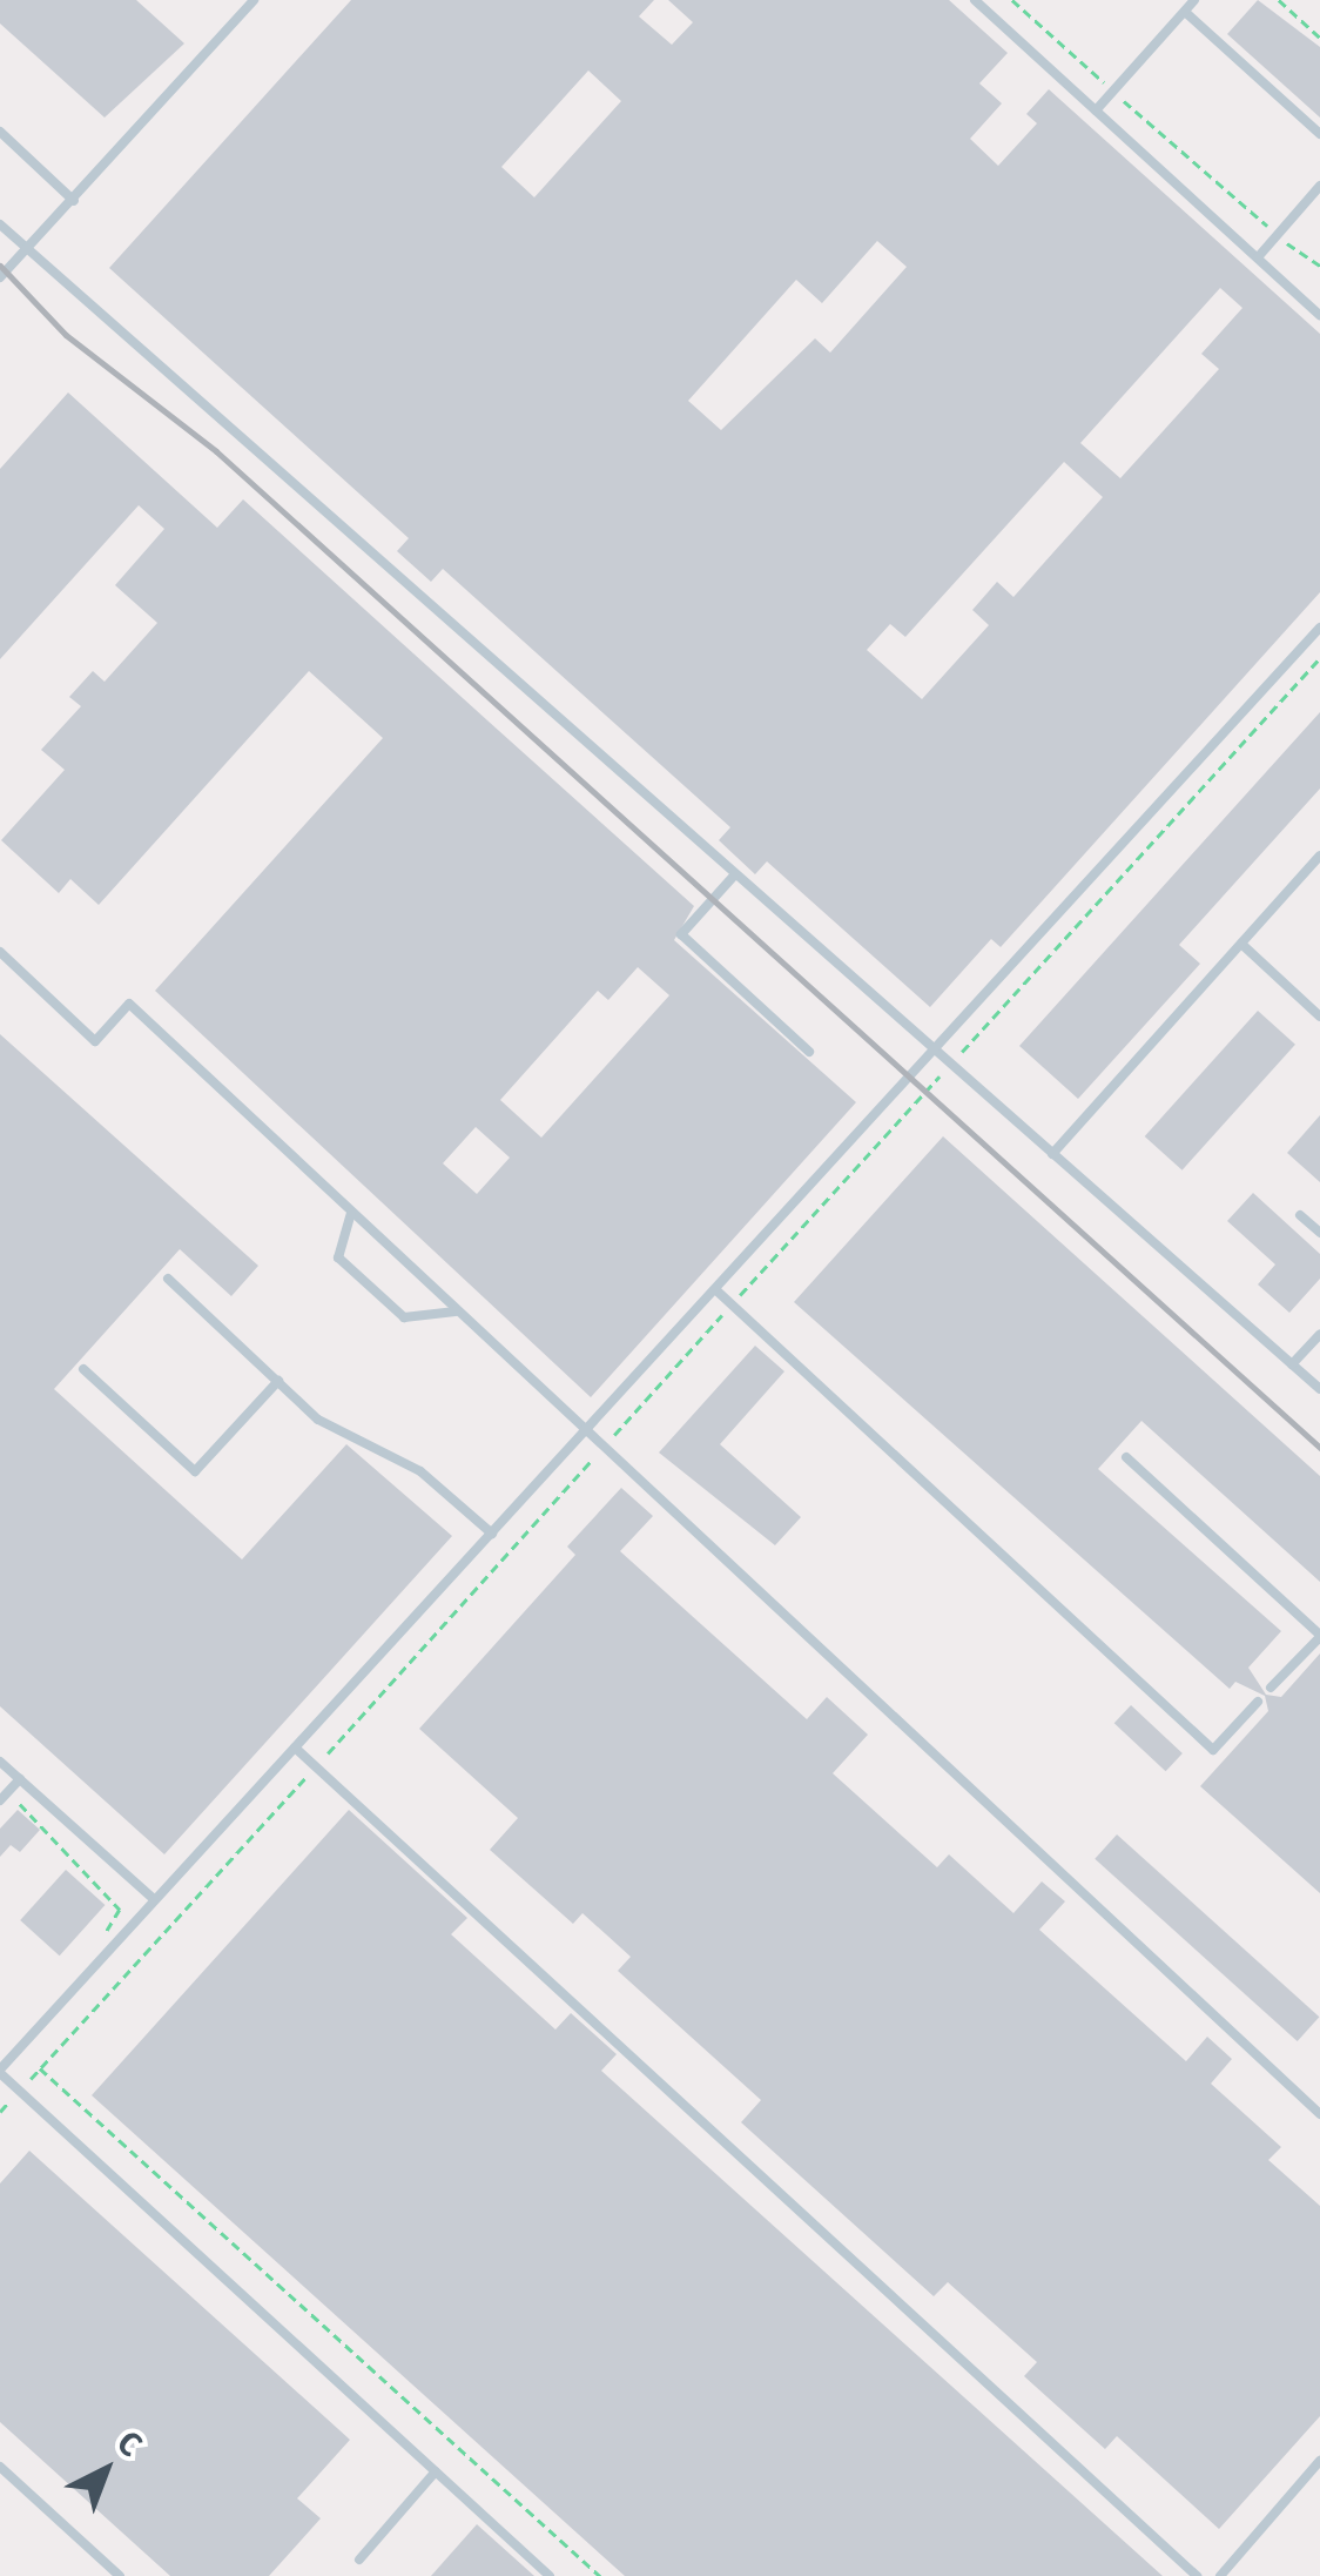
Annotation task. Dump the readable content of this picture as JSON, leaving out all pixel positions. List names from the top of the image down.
{
  "north": "top right"
}
